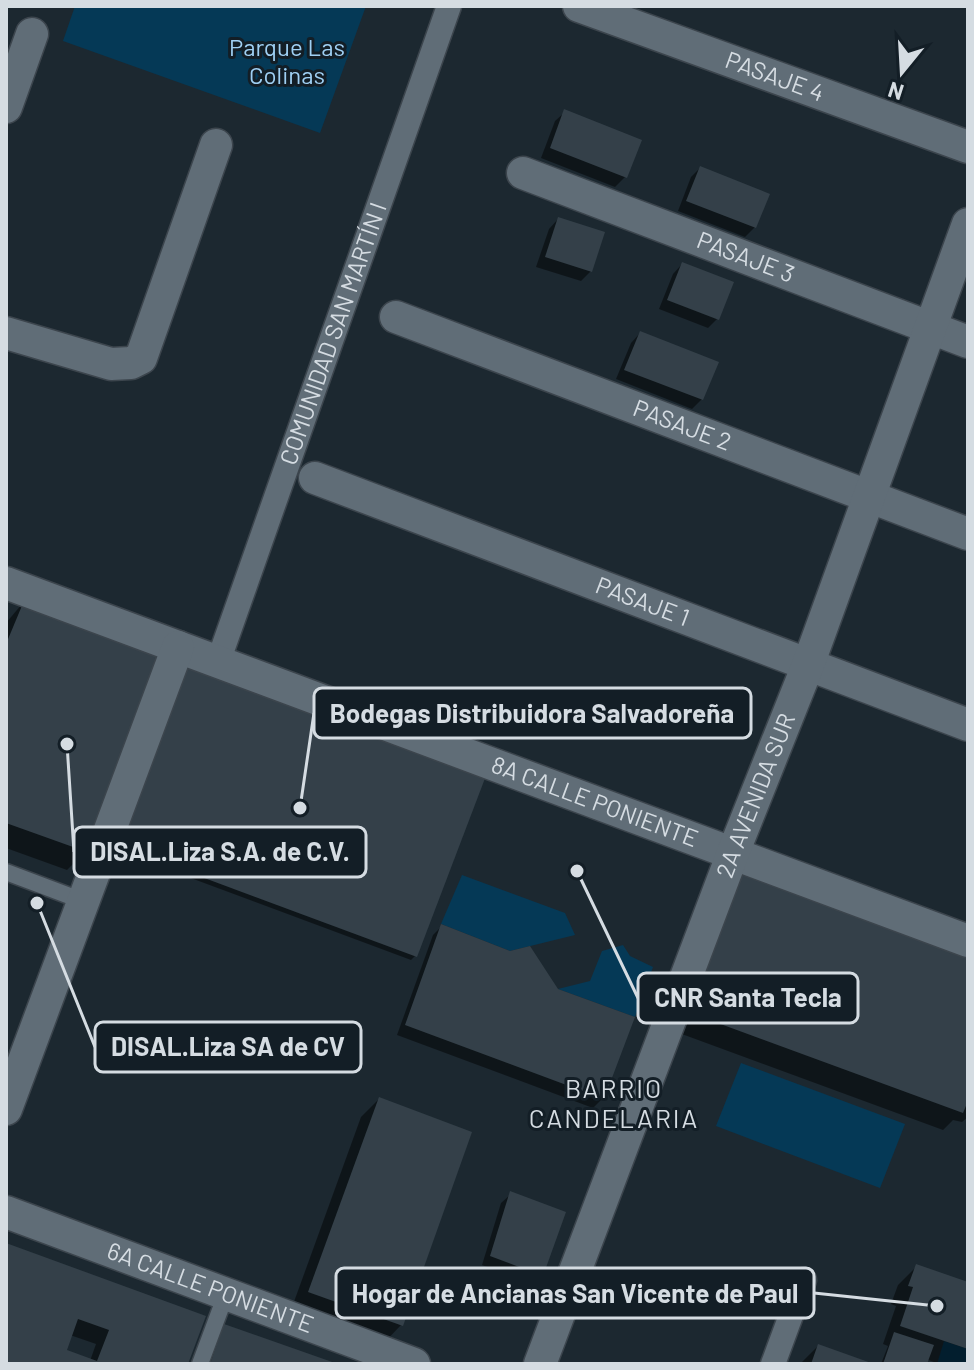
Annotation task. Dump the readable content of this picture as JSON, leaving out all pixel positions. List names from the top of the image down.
{
  "streets": {
    "street": [
      "PASAJE 4",
      "PASAJE 3",
      "COMUNIDAD SAN MARTÍN I",
      "PASAJE 2",
      "PASAJE 1",
      "2A AVENIDA SUR",
      "8A CALLE PONIENTE",
      "6A CALLE PONIENTE"
    ]
  },
  "crossings": [
    ["PASAJE 3", "2A AVENIDA SUR"],
    ["COMUNIDAD SAN MARTÍN I", "8A CALLE PONIENTE"],
    ["PASAJE 2", "2A AVENIDA SUR"],
    ["PASAJE 1", "2A AVENIDA SUR"],
    ["2A AVENIDA SUR", "8A CALLE PONIENTE"]
  ],
  "districts": ["BARRIO CANDELARIA"],
  "parks": ["Parque Las Colinas"],
  "places": [
    "DISAL.Liza S.A. de C.V.",
    "Bodegas Distribuidora Salvadoreña",
    "CNR Santa Tecla",
    "DISAL.Liza SA de CV",
    "Hogar de Ancianas San Vicente de Paul"
  ],
  "north": "bottom"
}
